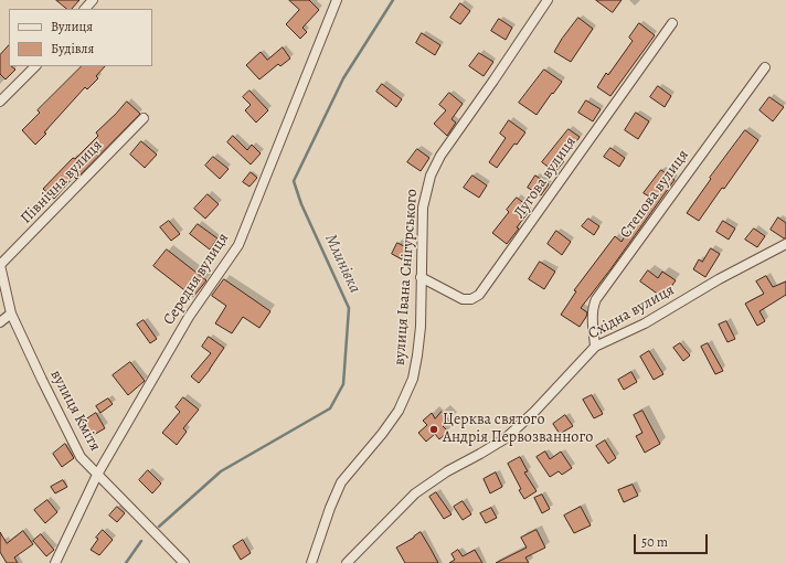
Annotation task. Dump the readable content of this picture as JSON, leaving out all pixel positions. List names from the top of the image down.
{
  "streets": {
    "street": [
      "Лугова вулиця",
      "Північна вулиця",
      "Степова вулиця",
      "вулиця Івана Снігурського",
      "Середня вулиця",
      "Східна вулиця",
      "вулиця Кмітя"
    ]
  },
  "crossings": [
    ["Лугова вулиця", "вулиця Івана Снігурського"],
    ["Північна вулиця", "вулиця Кмітя"],
    ["Степова вулиця", "Східна вулиця"],
    ["Середня вулиця", "вулиця Кмітя"]
  ],
  "water": ["Млинівка"],
  "places": ["Церква святого Андрія Первозванного"],
  "legend": ["Вулиця", "Будівля"],
  "scale_bar": "50 m"
}
